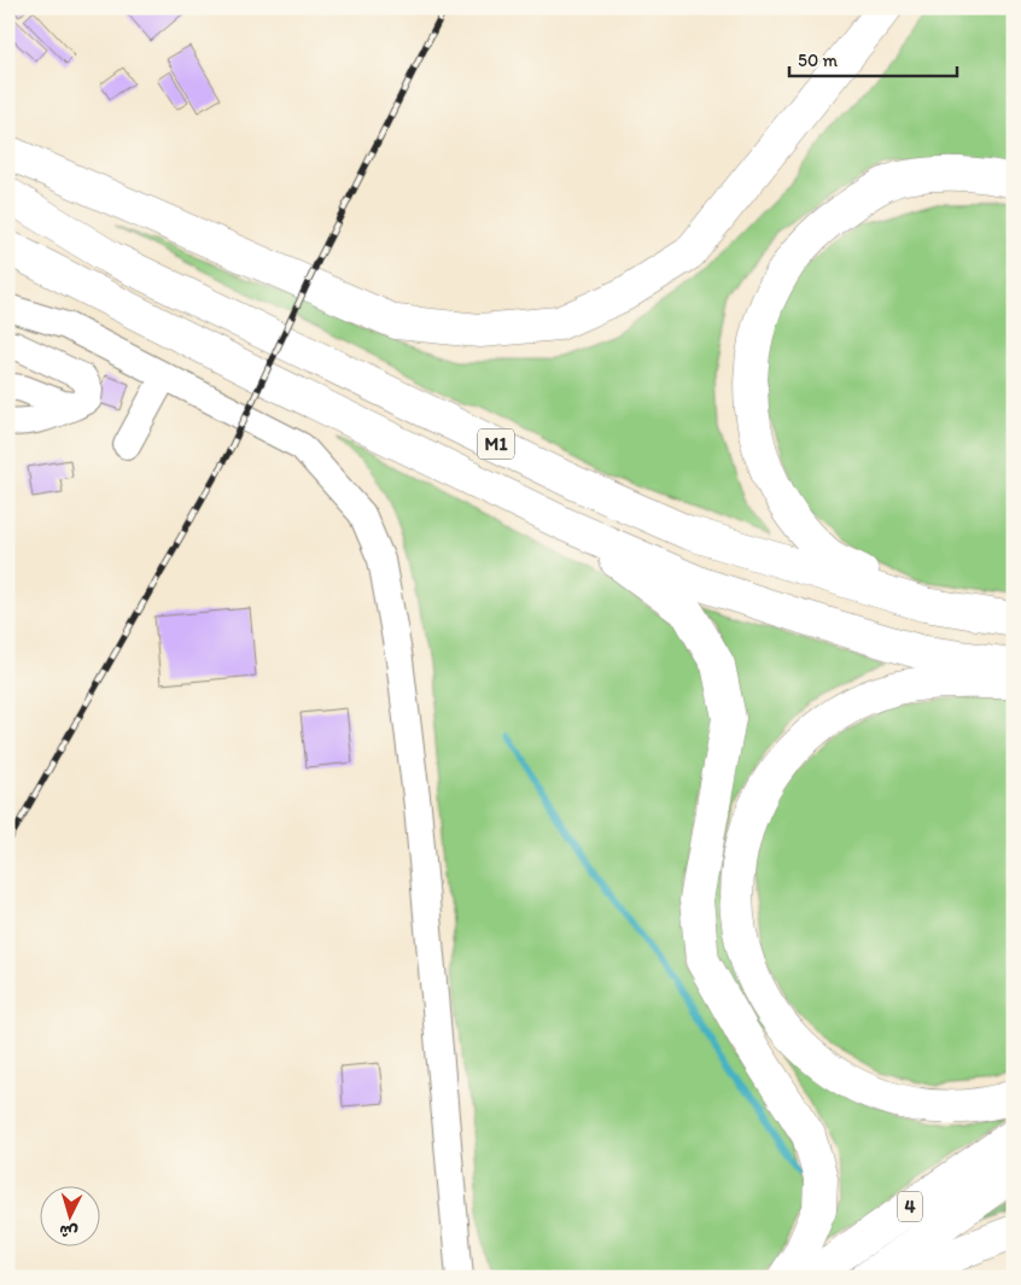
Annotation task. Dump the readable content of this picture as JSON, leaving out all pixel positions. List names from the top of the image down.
{
  "streets": {
    "main road": ["M1", "4"]
  },
  "scale_bar": "50 m",
  "north": "bottom"
}
